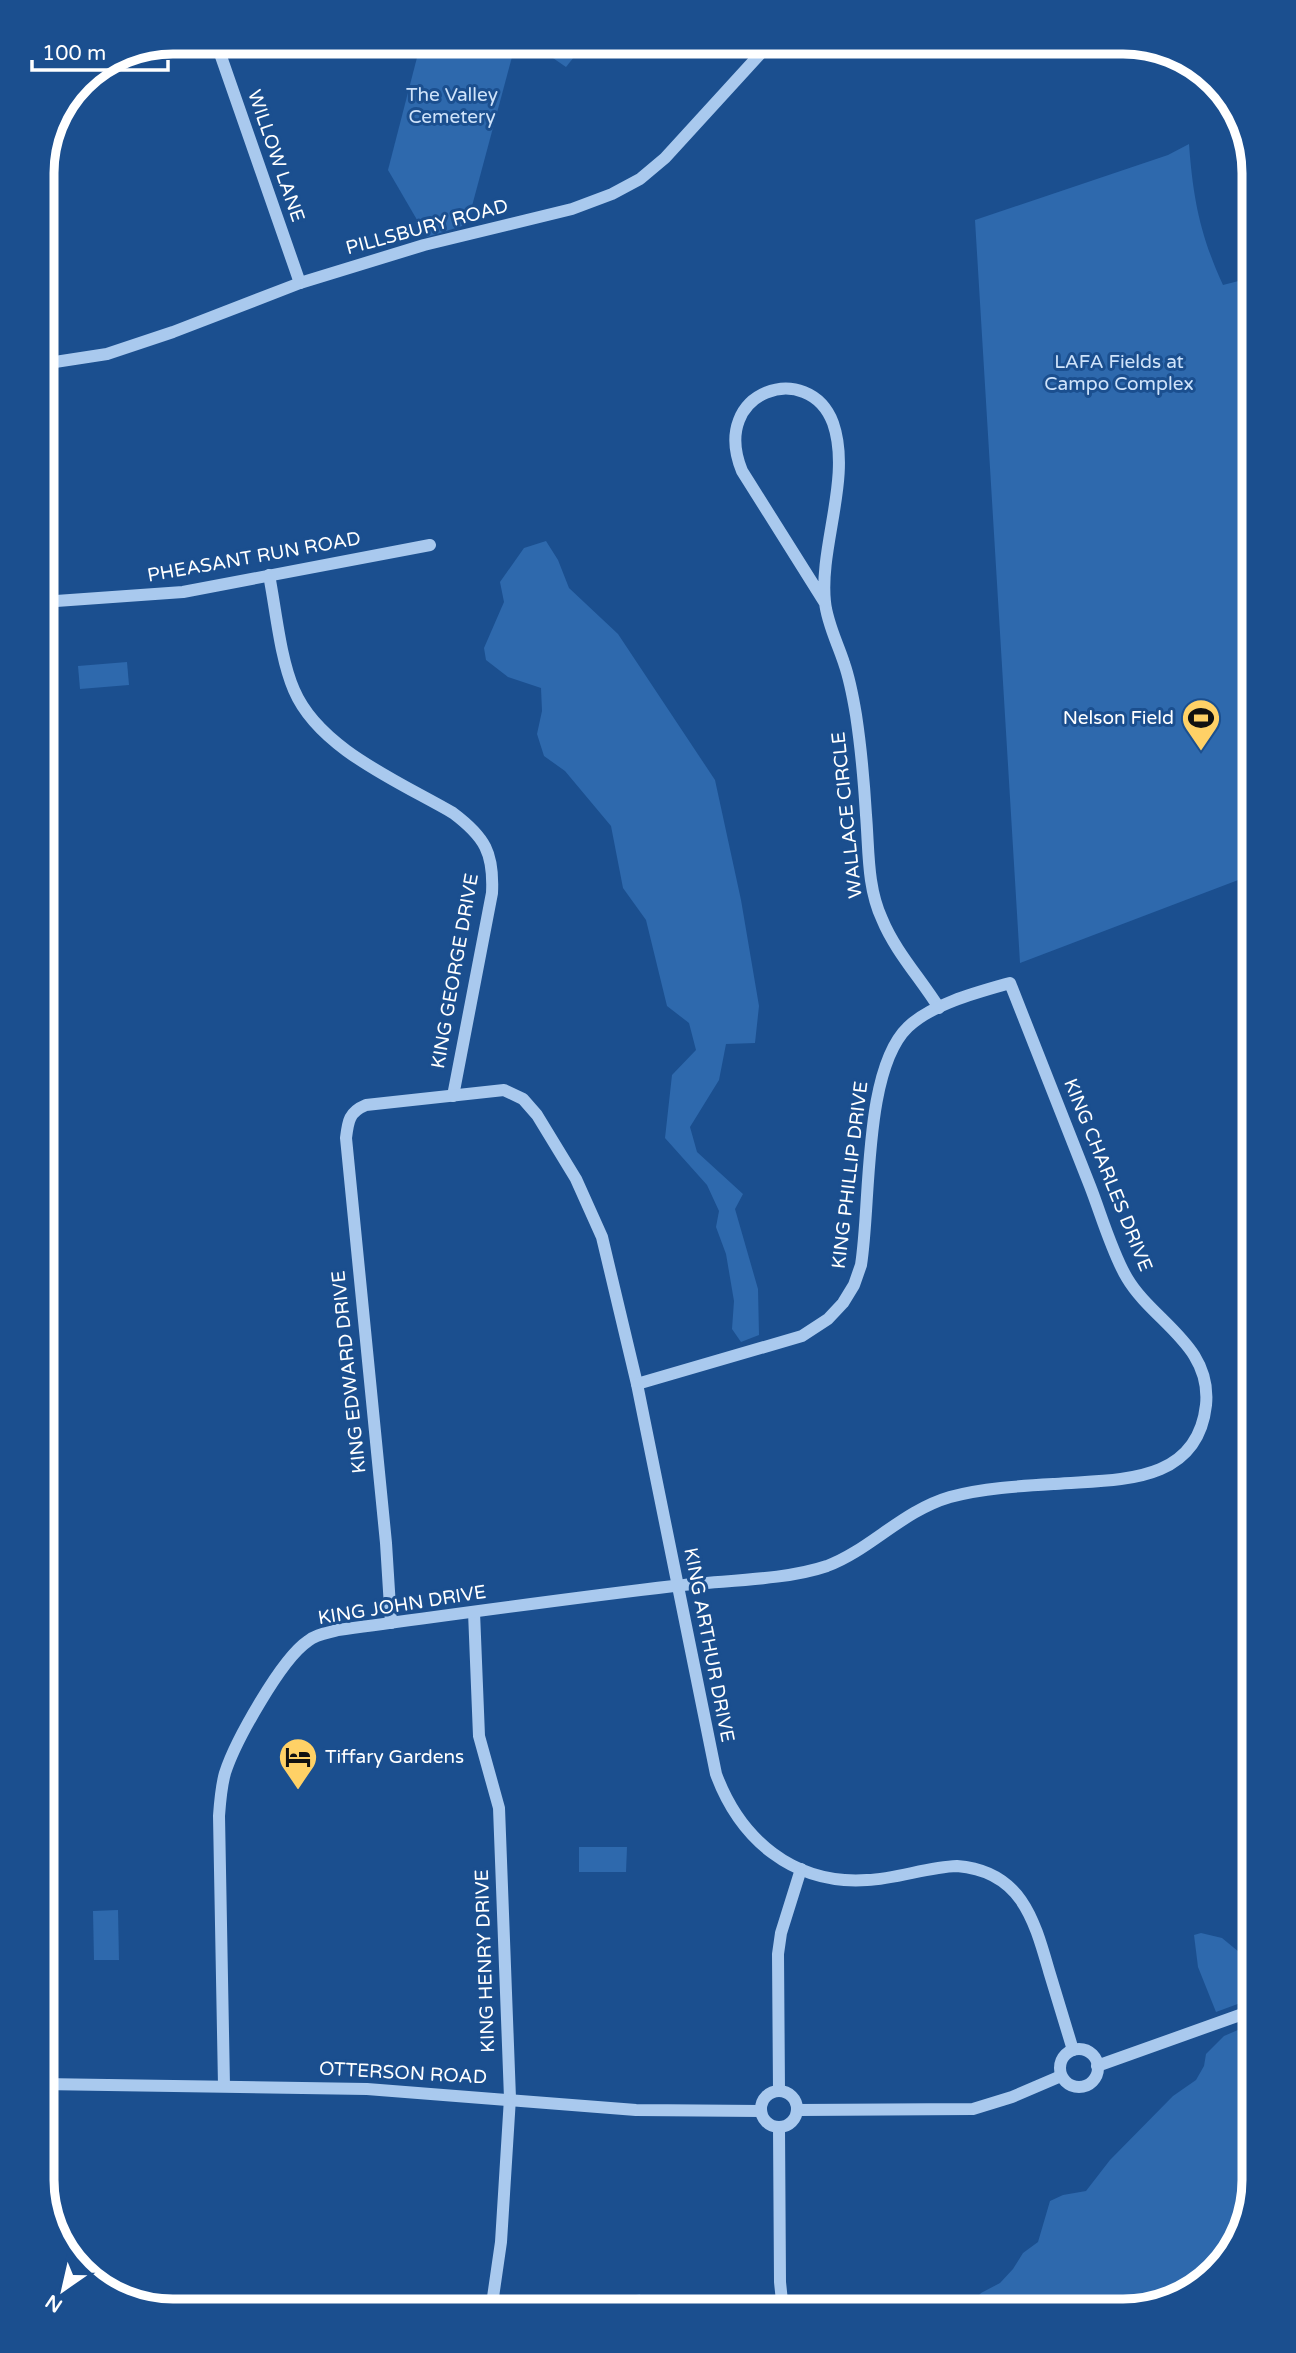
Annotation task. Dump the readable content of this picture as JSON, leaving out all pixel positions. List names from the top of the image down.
{
  "streets": {
    "street": [
      "WILLOW LANE",
      "PILLSBURY ROAD",
      "PHEASANT RUN ROAD",
      "WALLACE CIRCLE",
      "KING GEORGE DRIVE",
      "KING PHILLIP DRIVE",
      "KING CHARLES DRIVE",
      "KING EDWARD DRIVE",
      "KING JOHN DRIVE",
      "KING ARTHUR DRIVE",
      "KING HENRY DRIVE",
      "OTTERSON ROAD"
    ]
  },
  "crossings": [
    ["WILLOW LANE", "PILLSBURY ROAD"],
    ["PHEASANT RUN ROAD", "KING GEORGE DRIVE"],
    ["WALLACE CIRCLE", "KING PHILLIP DRIVE"],
    ["KING GEORGE DRIVE", "KING EDWARD DRIVE"],
    ["KING GEORGE DRIVE", "KING ARTHUR DRIVE"],
    ["KING PHILLIP DRIVE", "KING CHARLES DRIVE"],
    ["KING PHILLIP DRIVE", "KING ARTHUR DRIVE"],
    ["KING CHARLES DRIVE", "KING JOHN DRIVE"],
    ["KING CHARLES DRIVE", "KING ARTHUR DRIVE"],
    ["KING EDWARD DRIVE", "KING JOHN DRIVE"],
    ["KING EDWARD DRIVE", "KING ARTHUR DRIVE"],
    ["KING JOHN DRIVE", "KING ARTHUR DRIVE"],
    ["KING JOHN DRIVE", "KING HENRY DRIVE"],
    ["KING JOHN DRIVE", "OTTERSON ROAD"],
    ["KING HENRY DRIVE", "OTTERSON ROAD"]
  ],
  "parks": ["The Valley Cemetery", "LAFA Fields at Campo Complex"],
  "places": {
    "sports": ["Nelson Field"],
    "hotel": ["Tiffary Gardens"]
  },
  "scale_bar": "100 m",
  "north": "bottom left"
}
